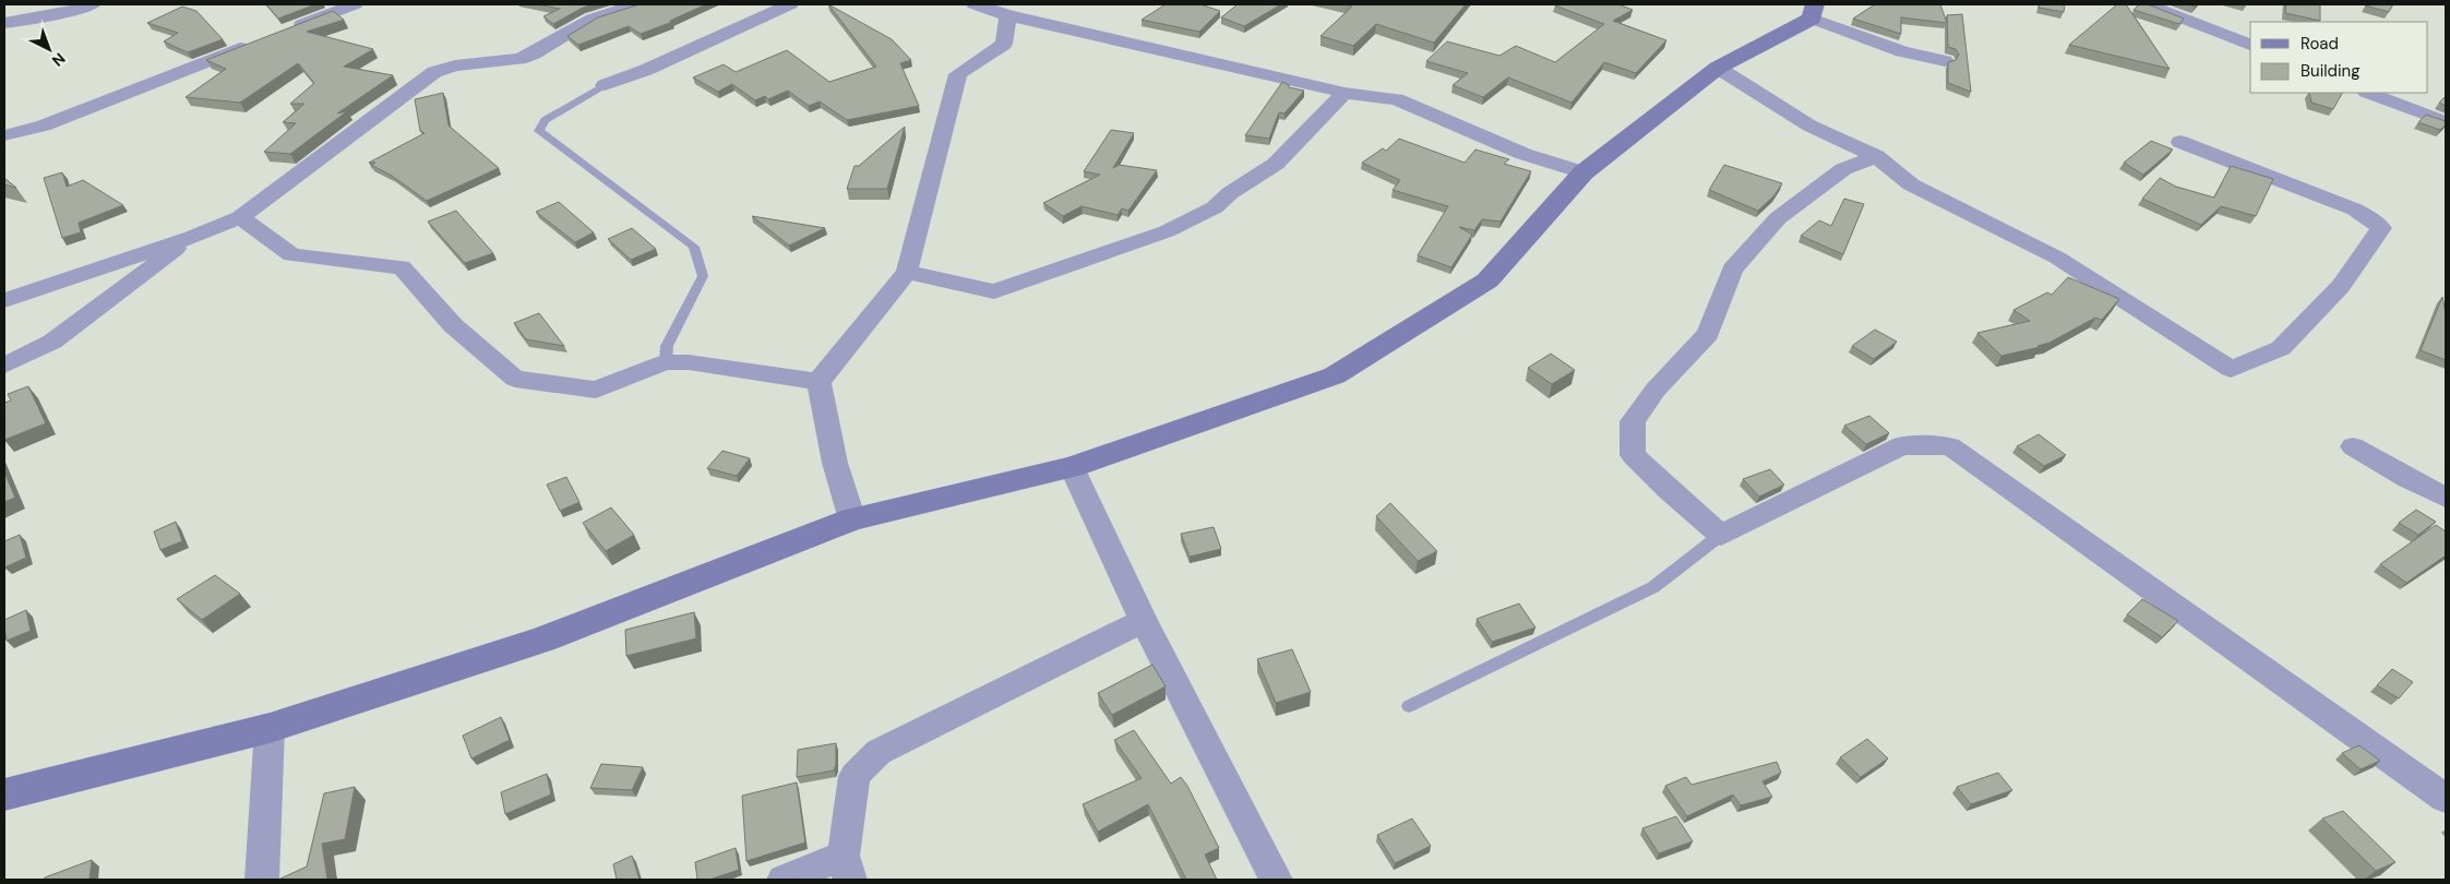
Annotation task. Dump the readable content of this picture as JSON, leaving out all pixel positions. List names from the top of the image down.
{
  "legend": ["Road", "Building"],
  "north": "bottom right"
}
